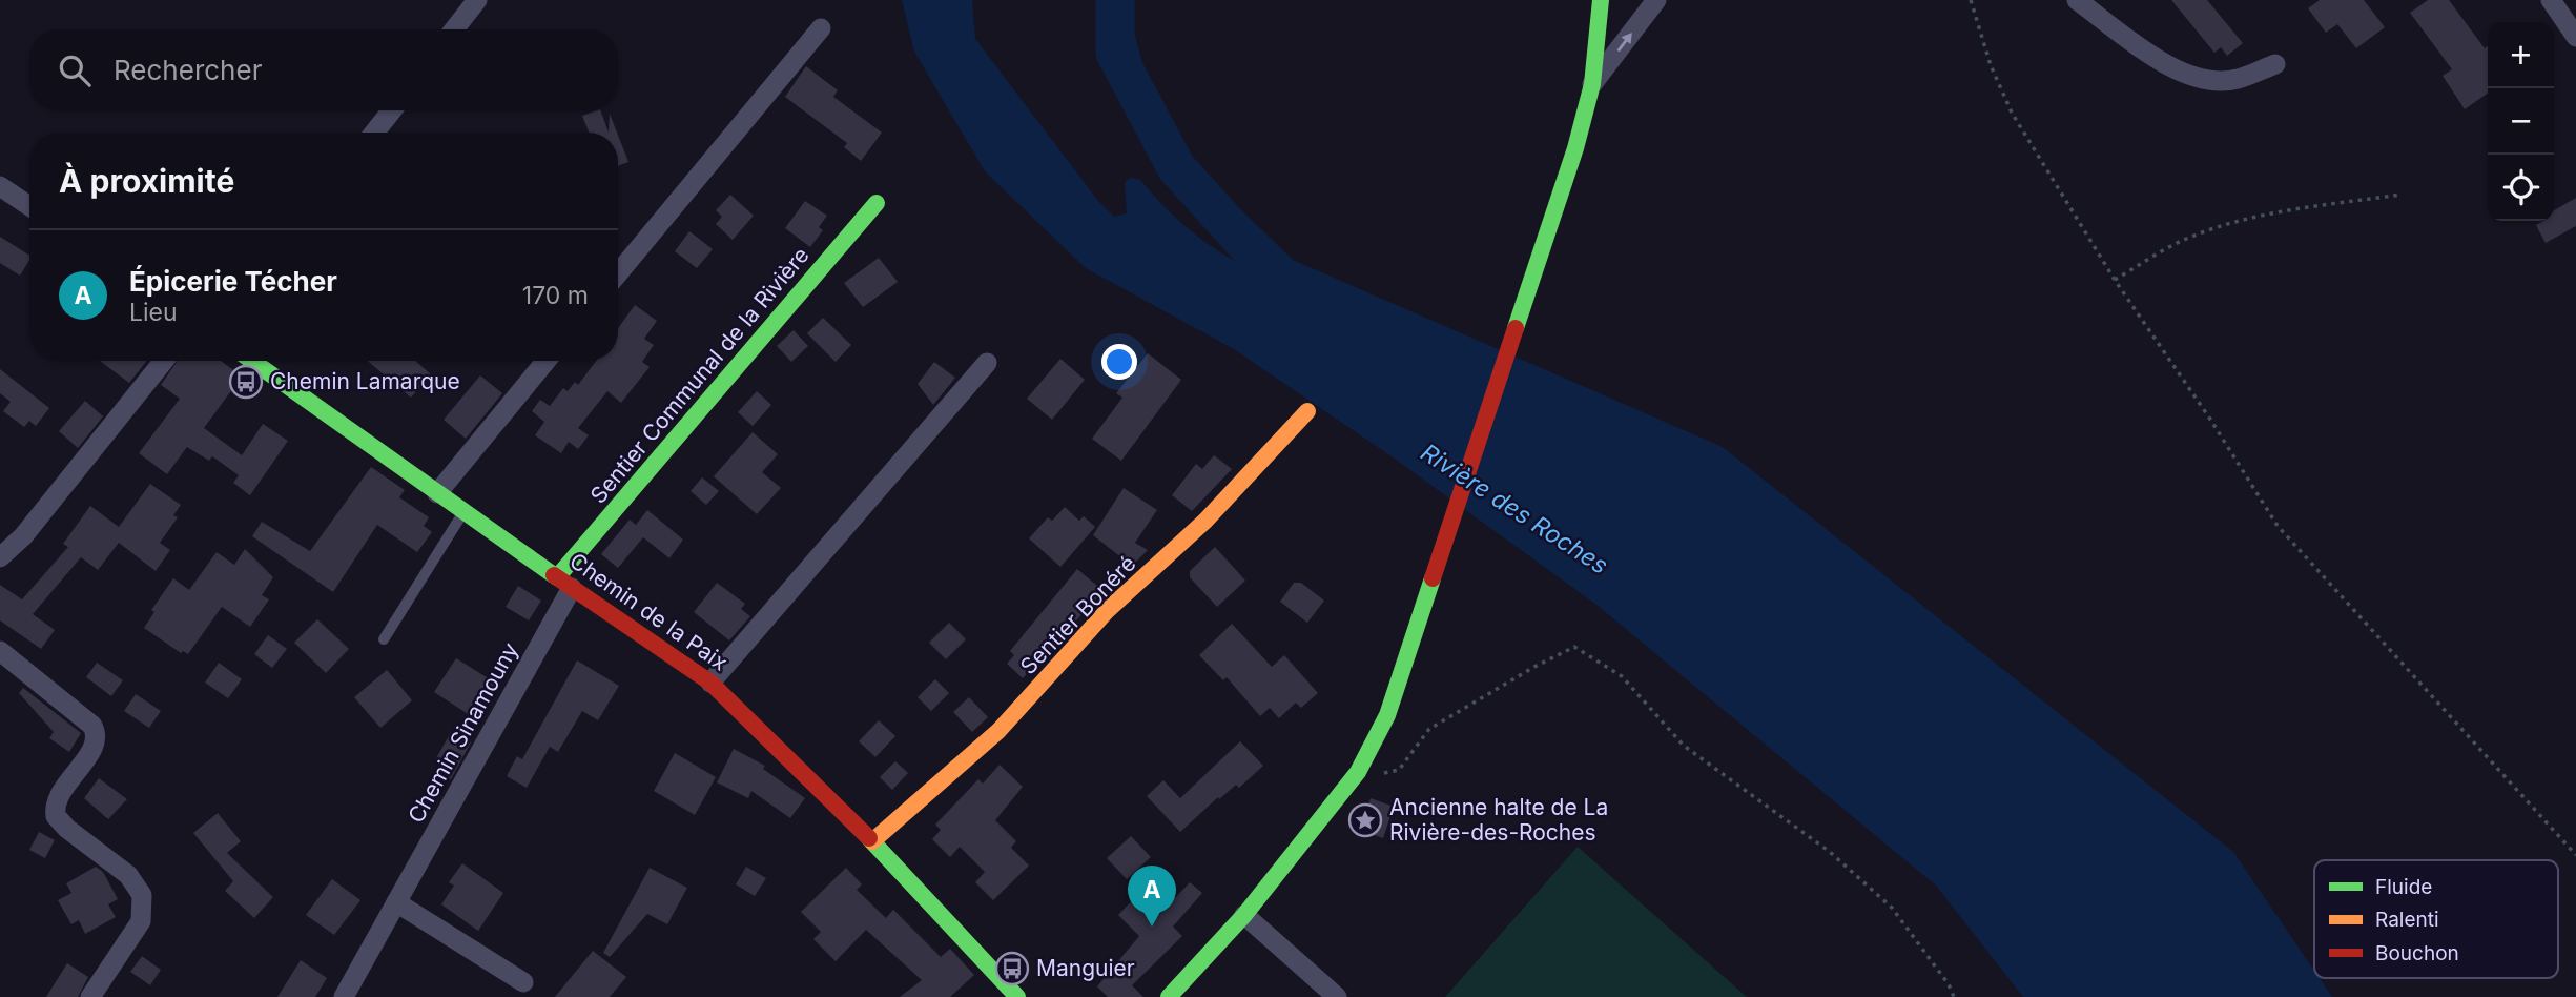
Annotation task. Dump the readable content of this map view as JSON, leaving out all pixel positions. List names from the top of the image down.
{
  "streets": {
    "street": [
      "Sentier Communal de la Rivière",
      "Chemin de la Paix",
      "Sentier Bonéré",
      "Chemin Sinamouny"
    ]
  },
  "crossings": [
    ["Sentier Communal de la Rivière", "Chemin de la Paix"],
    ["Sentier Communal de la Rivière", "Chemin Sinamouny"],
    ["Chemin de la Paix", "Sentier Bonéré"],
    ["Chemin de la Paix", "Chemin Sinamouny"]
  ],
  "water": ["Rivière des Roches"],
  "places": {
    "bus stop": ["Chemin Lamarque", "Manguier"],
    "place": ["Ancienne halte de La Rivière-des-Roches"]
  },
  "legend": ["Fluide", "Ralenti", "Bouchon"],
  "page": {
    "map_buttons": ["+", "−"],
    "search": "Rechercher",
    "heading": "À proximité",
    "list": [
      {
        "mark": "A",
        "name": "Épicerie Técher",
        "note": "Lieu",
        "value": "170 m"
      }
    ],
    "pins": "A"
  }
}
